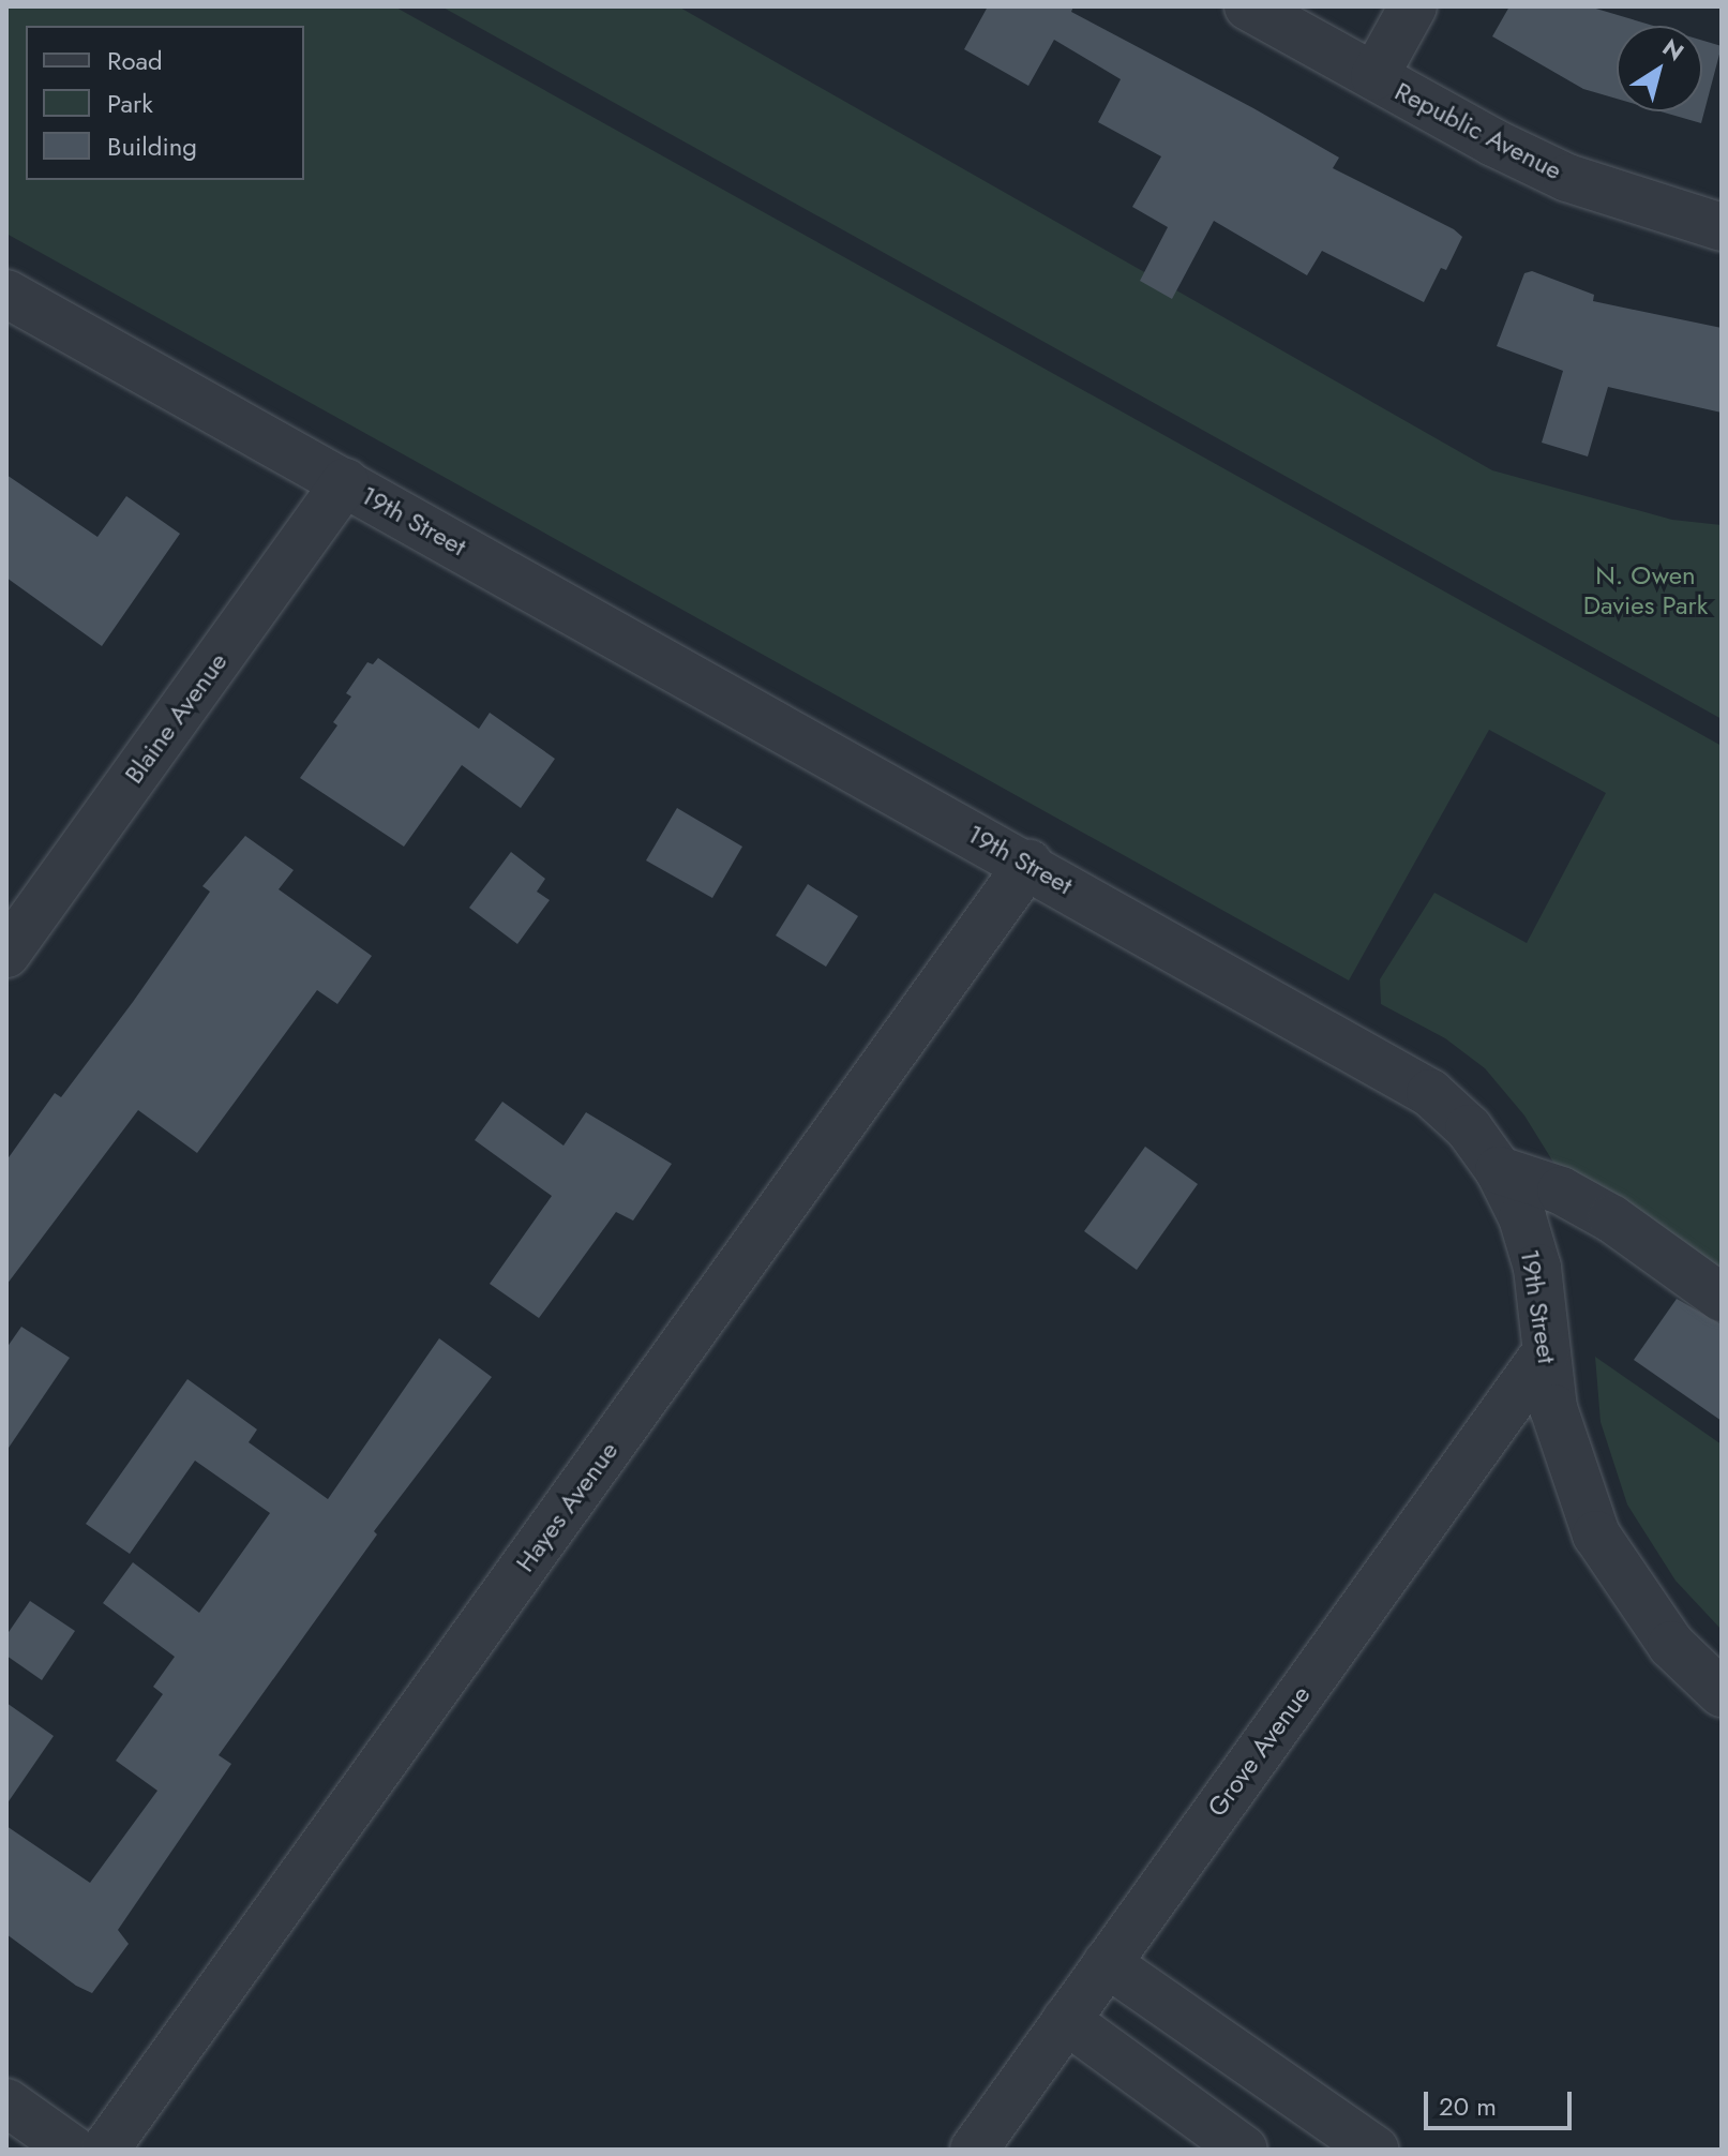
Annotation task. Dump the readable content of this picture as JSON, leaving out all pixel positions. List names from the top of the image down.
{
  "streets": {
    "street": [
      "Republic Avenue",
      "19th Street",
      "Blaine Avenue",
      "Hayes Avenue",
      "Grove Avenue"
    ]
  },
  "crossings": [
    ["19th Street", "Blaine Avenue"],
    ["19th Street", "Hayes Avenue"],
    ["19th Street", "Grove Avenue"]
  ],
  "parks": ["N. Owen Davies Park"],
  "legend": ["Road", "Park", "Building"],
  "scale_bar": "20 m",
  "north": "top right"
}
